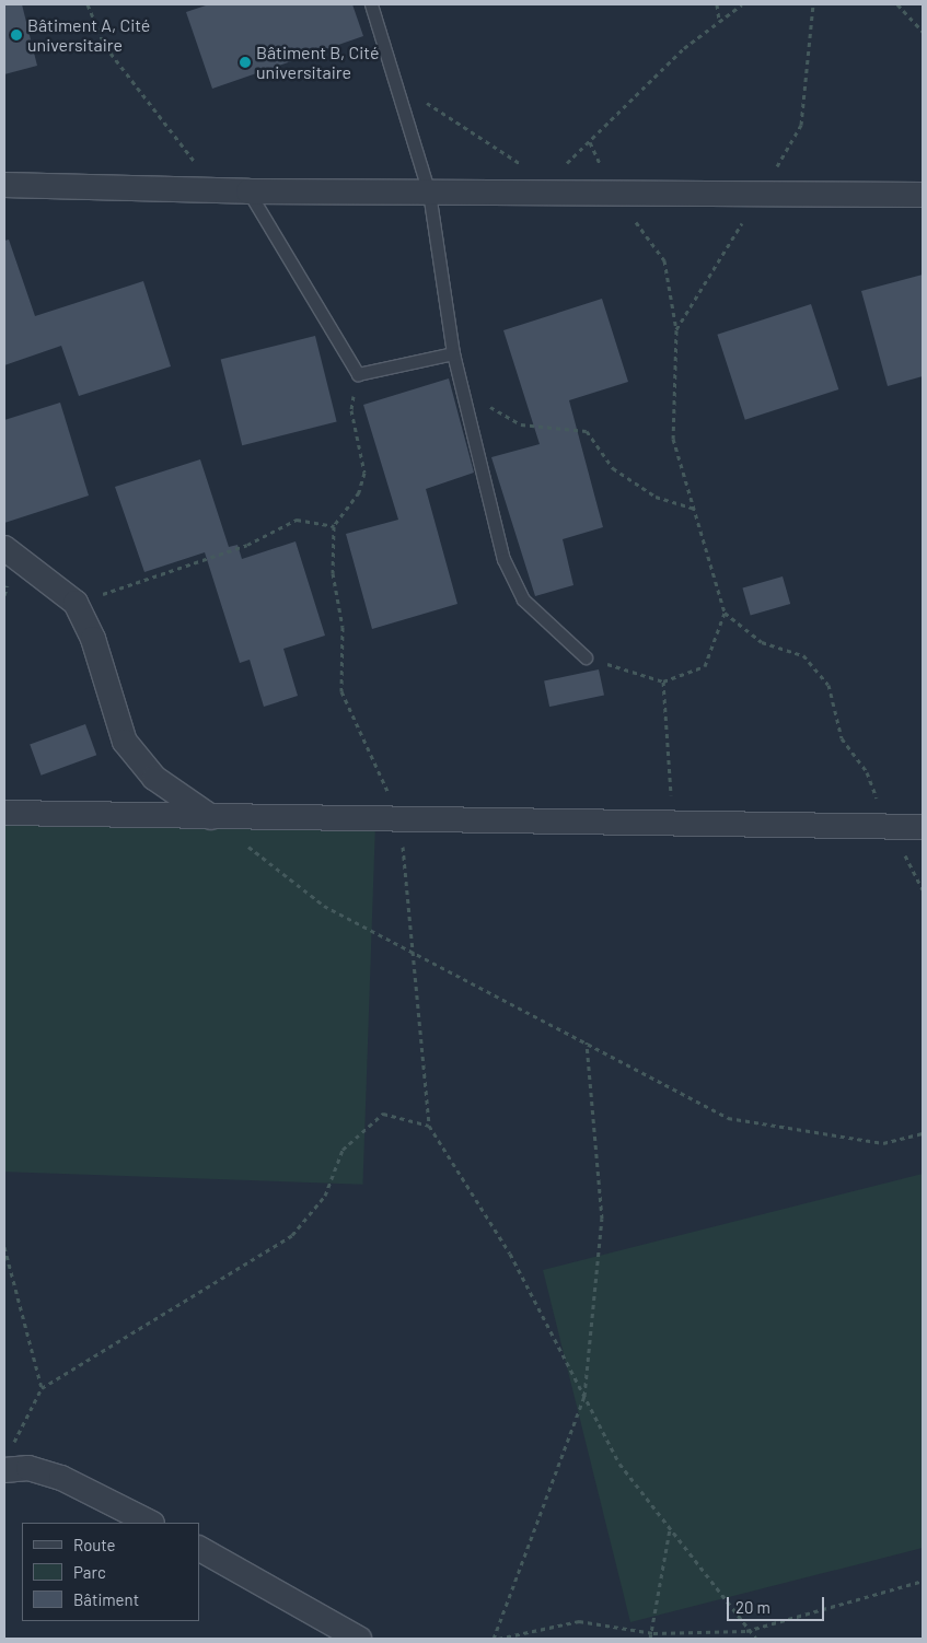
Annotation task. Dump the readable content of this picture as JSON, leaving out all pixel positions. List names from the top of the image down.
{
  "places": ["Bâtiment A, Cité universitaire", "Bâtiment B, Cité universitaire"],
  "legend": ["Route", "Parc", "Bâtiment"],
  "scale_bar": "20 m"
}
